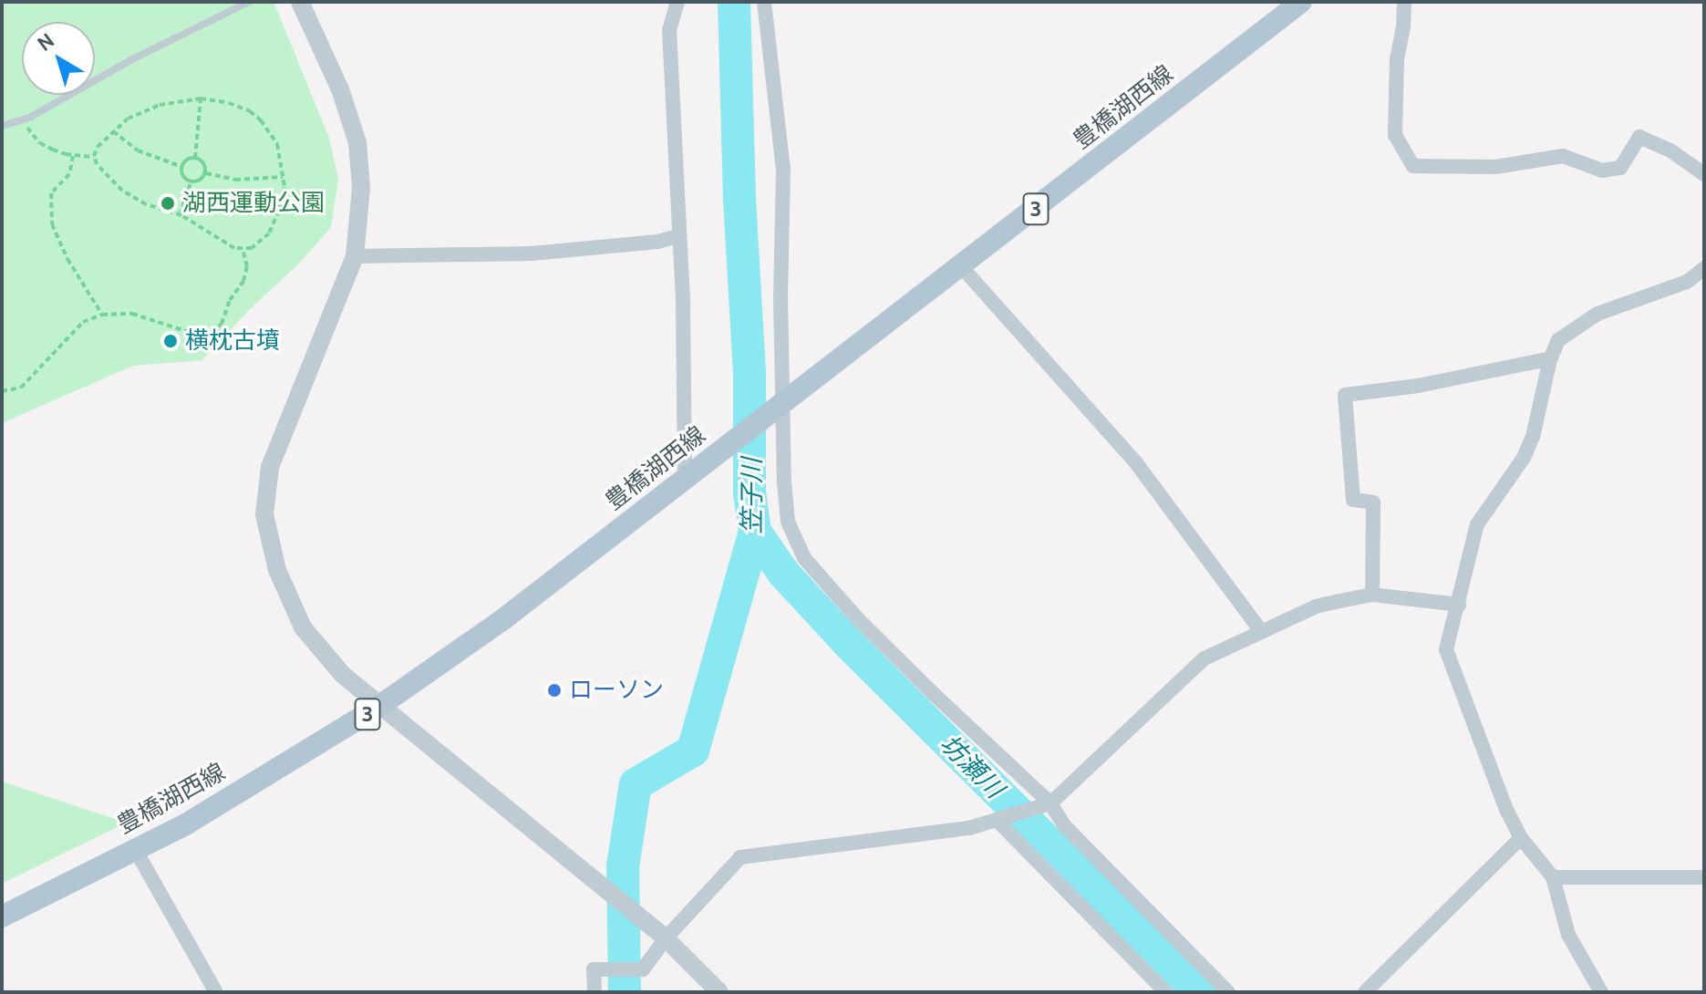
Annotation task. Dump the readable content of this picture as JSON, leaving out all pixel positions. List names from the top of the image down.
{
  "streets": {
    "main road": ["豊橋湖西線", "3"]
  },
  "water": ["笠子川", "坊瀬川"],
  "places": ["湖西運動公園", "横枕古墳", "ローソン"],
  "north": "top left"
}
